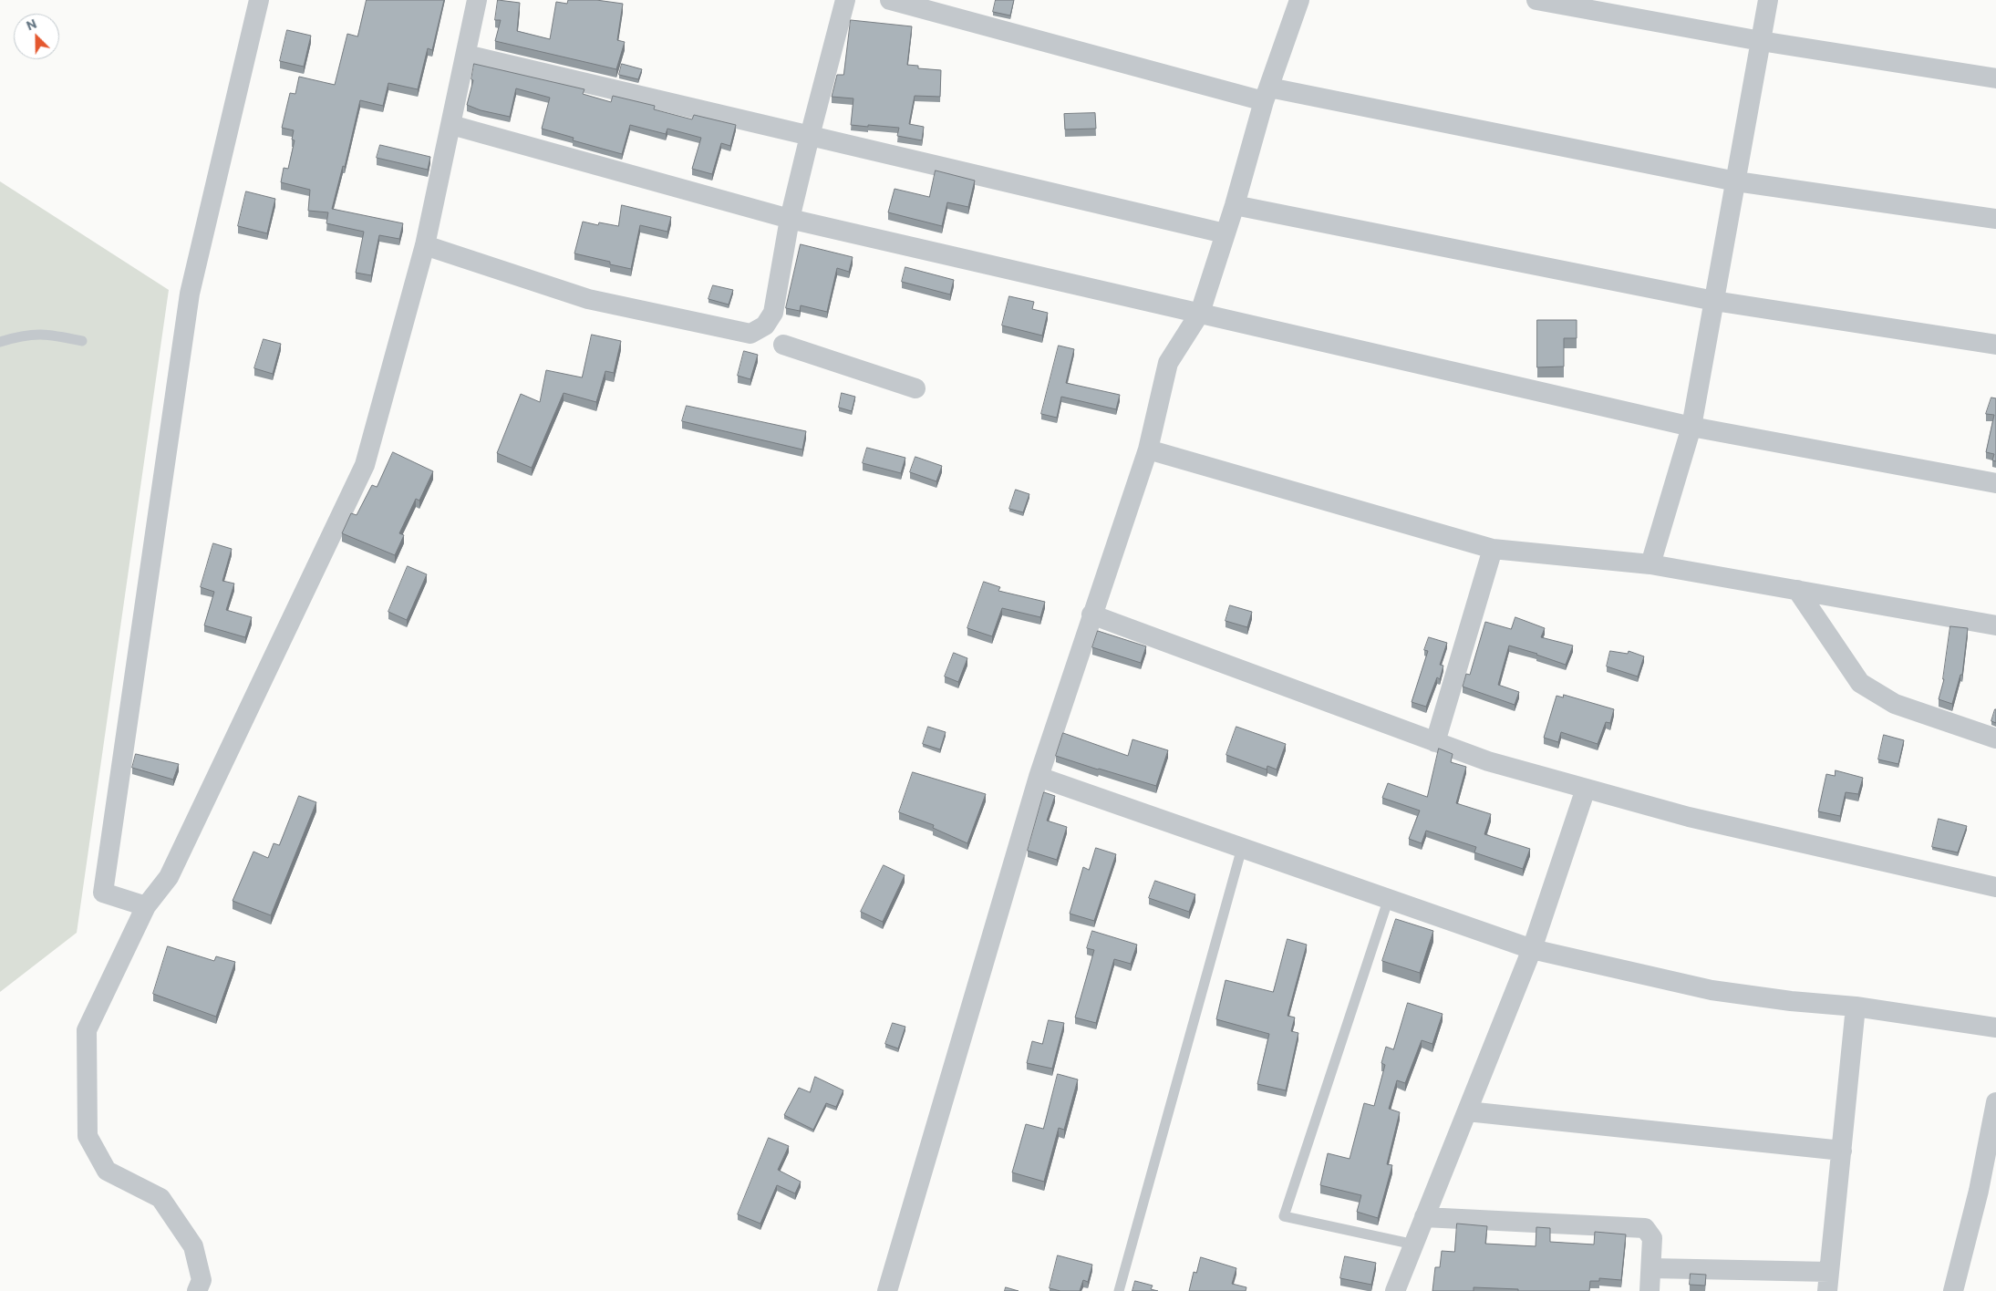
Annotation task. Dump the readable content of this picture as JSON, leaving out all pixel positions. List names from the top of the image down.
{
  "north": "top left"
}
